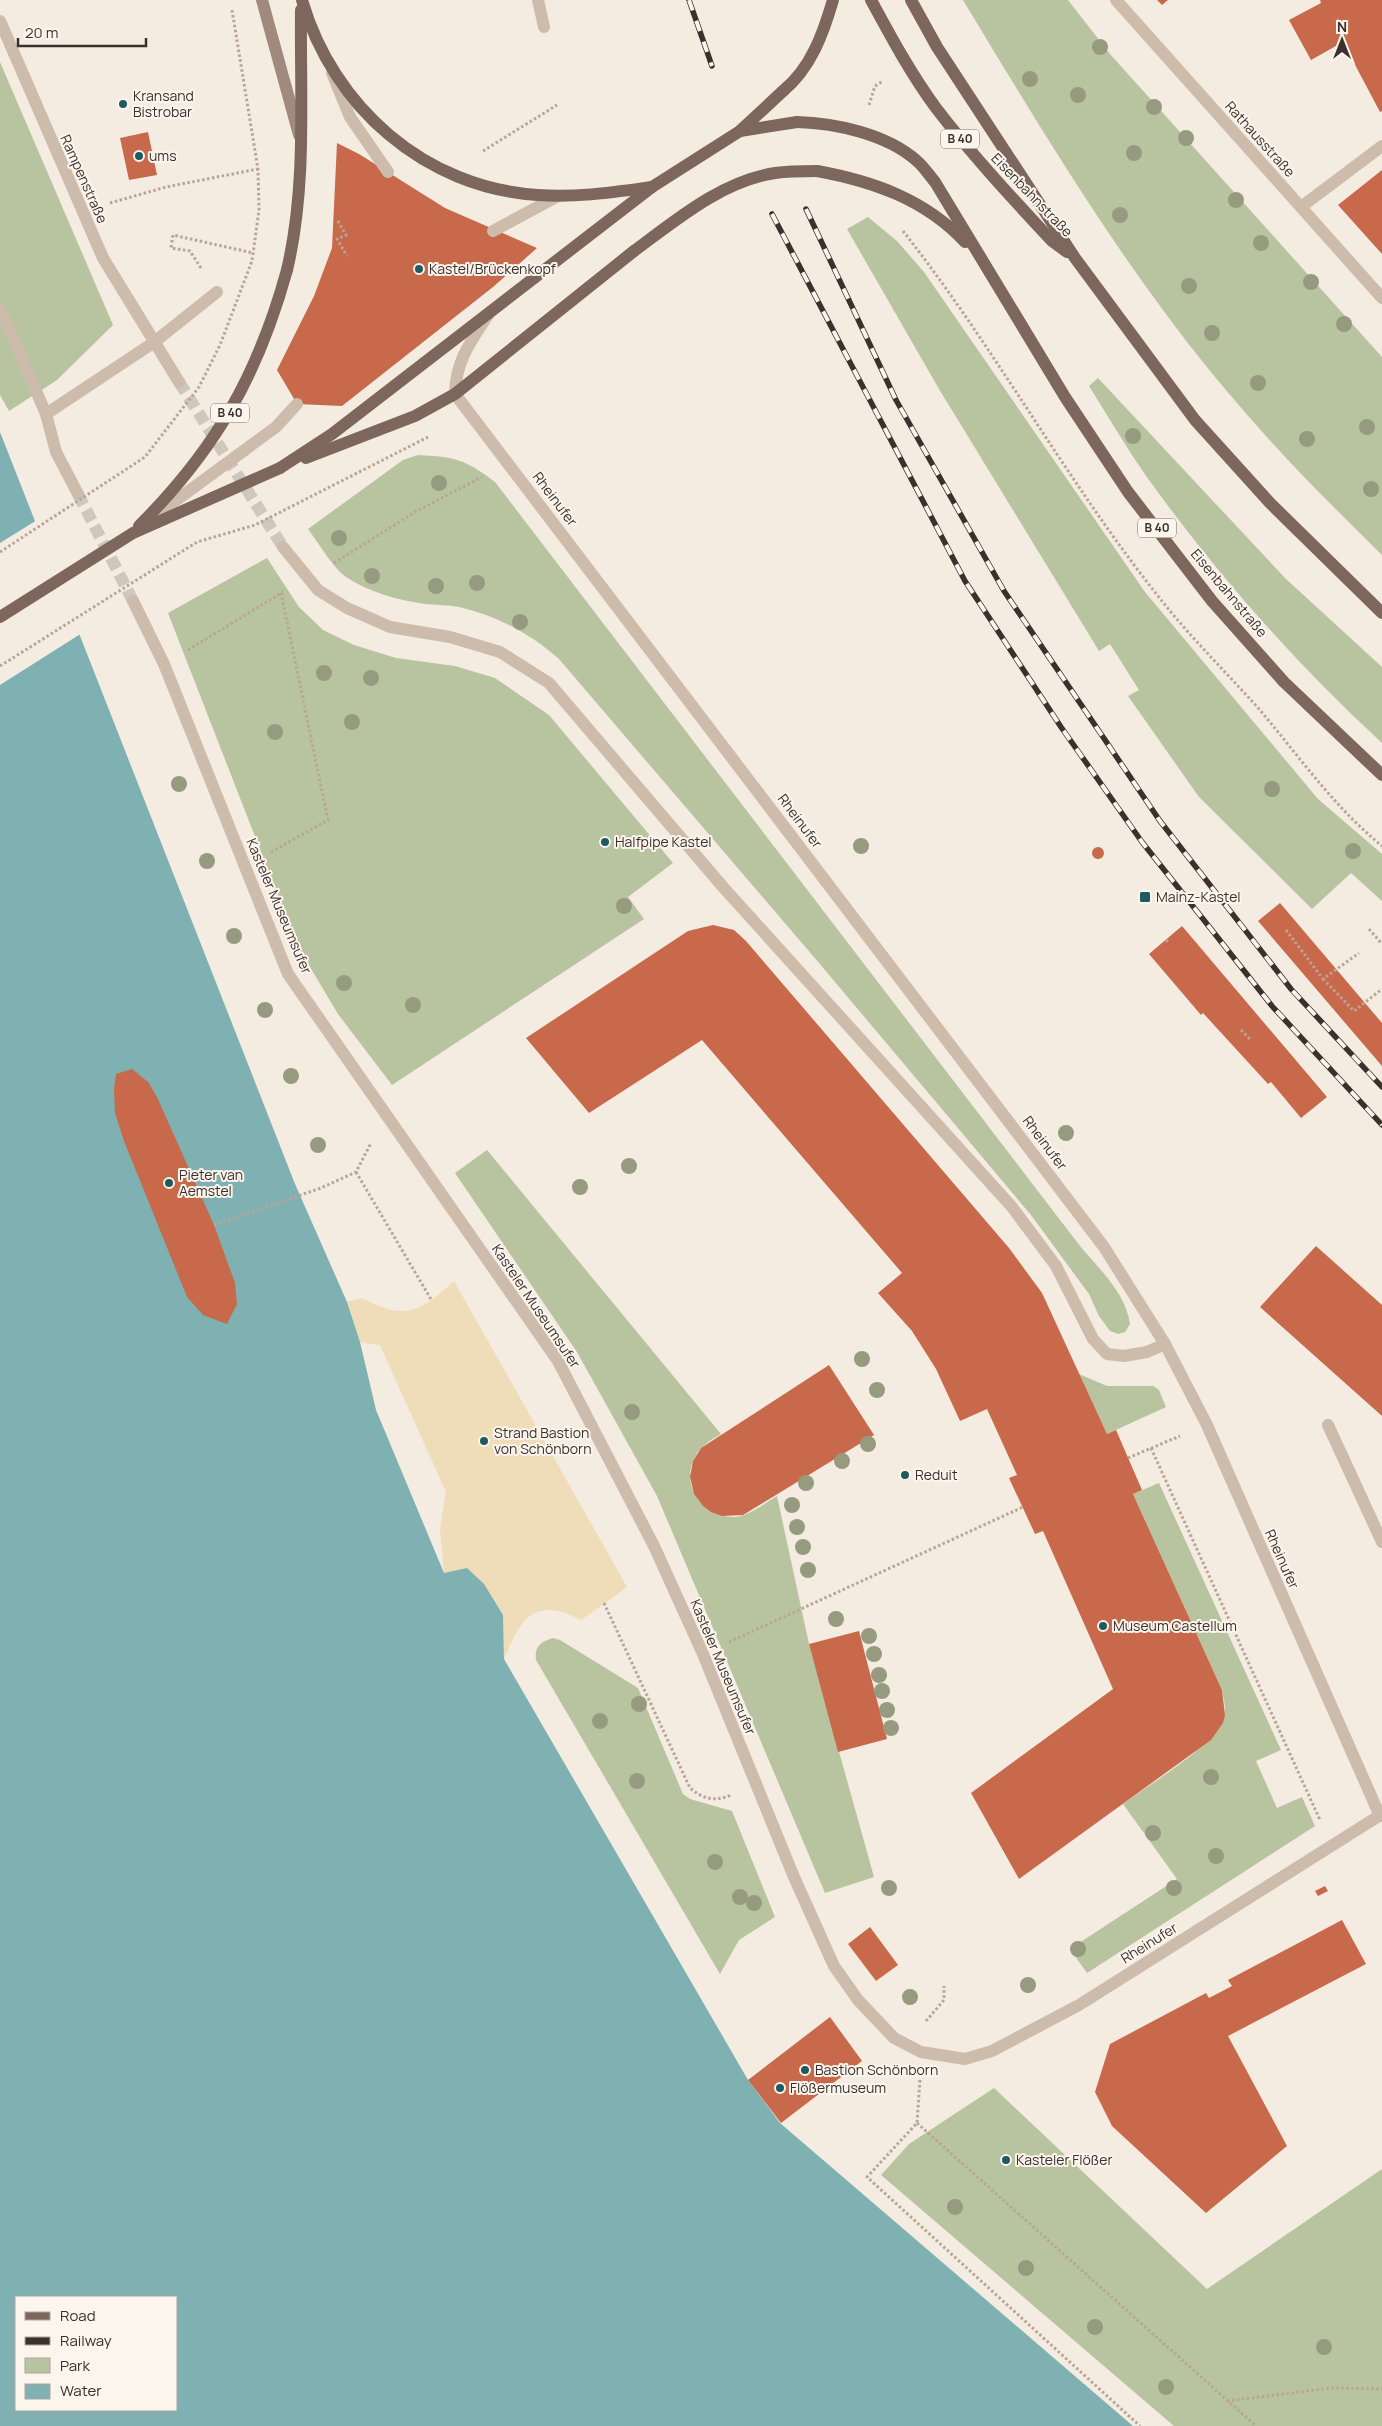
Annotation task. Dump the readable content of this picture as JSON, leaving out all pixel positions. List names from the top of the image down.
{
  "streets": {
    "main road": ["B 40", "Eisenbahnstraße"],
    "street": [
      "Rathausstraße",
      "Rampenstraße",
      "Rheinufer",
      "Kasteler Museumsufer"
    ]
  },
  "crossings": [
    ["B 40", "Eisenbahnstraße"],
    ["B 40", "Rheinufer"],
    ["Eisenbahnstraße", "Rheinufer"],
    ["Rheinufer", "Kasteler Museumsufer"]
  ],
  "places": {
    "other": [
      "Kransand Bistrobar",
      "ums",
      "Kastel/Brückenkopf",
      "Halfpipe Kastel",
      "Pieter van Aemstel",
      "Strand Bastion von Schönborn",
      "Reduit",
      "Museum Castellum",
      "Bastion Schönborn",
      "Flößermuseum",
      "Kasteler Flößer"
    ],
    "transit": ["Mainz-Kastel"]
  },
  "legend": [
    "Road",
    "Railway",
    "Park",
    "Water"
  ],
  "scale_bar": "20 m",
  "north": "top"
}
